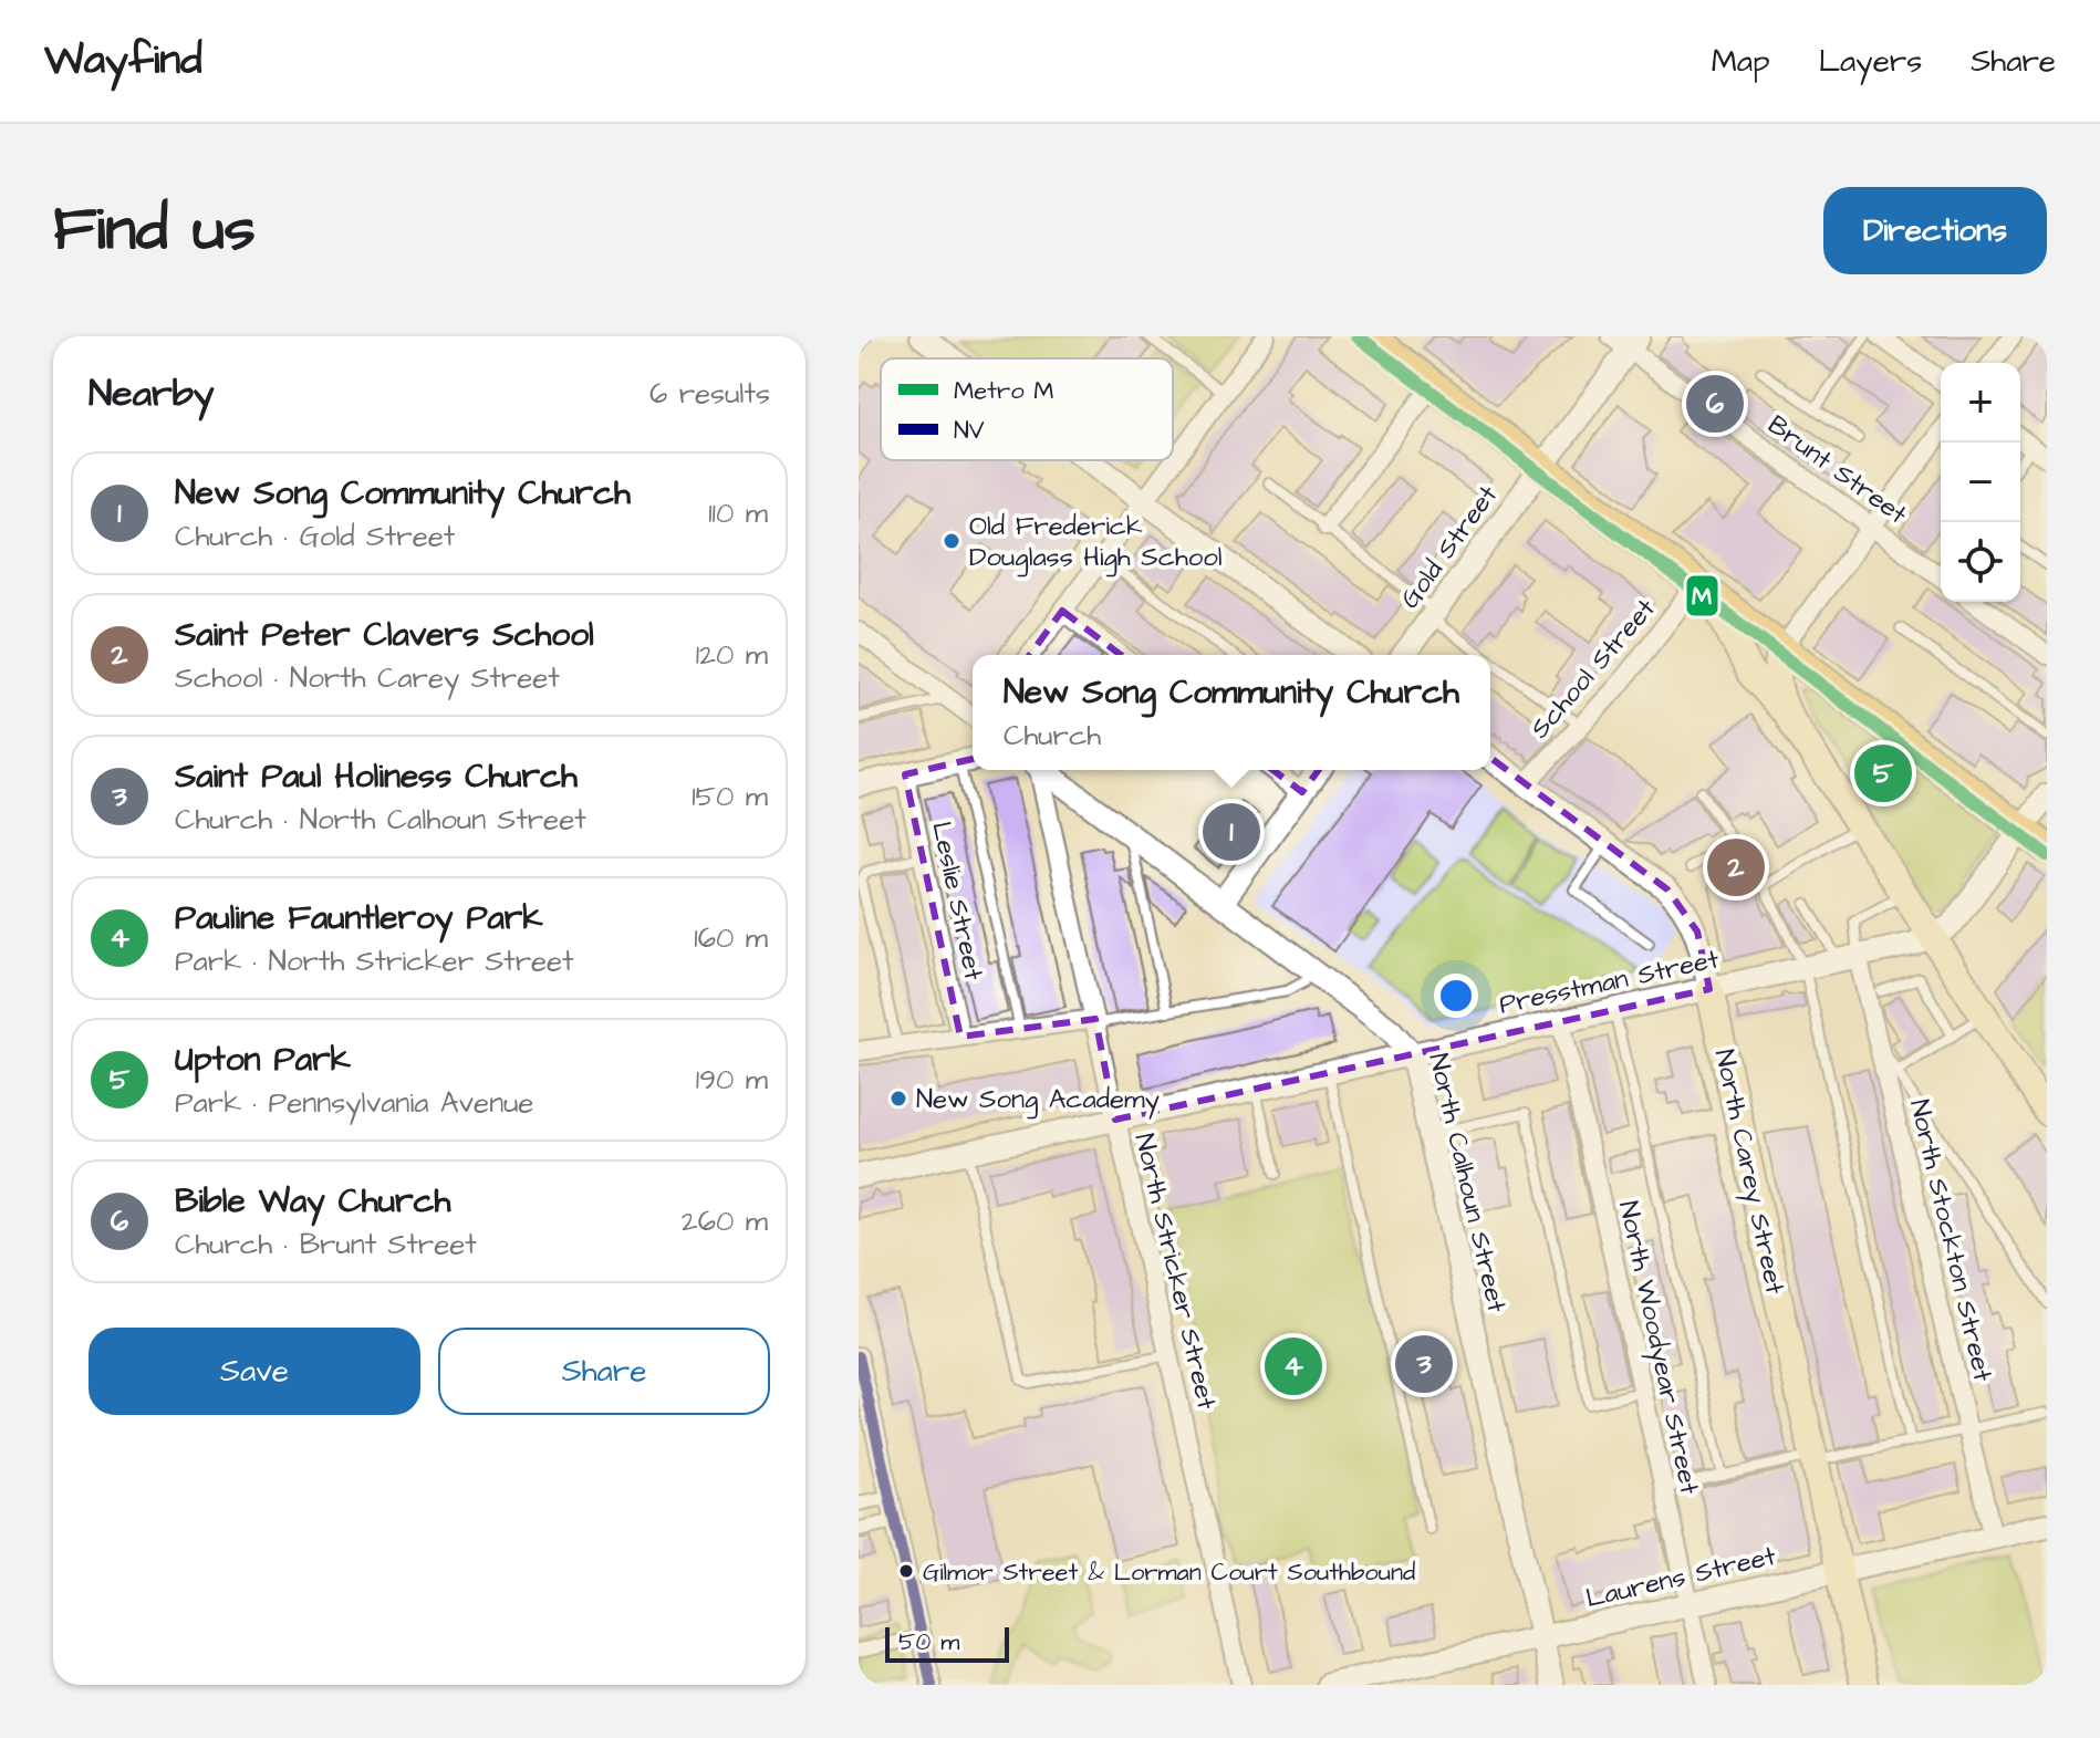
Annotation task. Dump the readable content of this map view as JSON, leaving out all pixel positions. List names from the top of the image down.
{
  "streets": {
    "main road": ["North Carey Street"],
    "street": [
      "Brunt Street",
      "Gold Street",
      "School Street",
      "Leslie Street",
      "Presstman Street",
      "North Calhoun Street",
      "North Stockton Street",
      "North Stricker Street",
      "North Woodyear Street",
      "Laurens Street"
    ]
  },
  "crossings": [
    ["Brunt Street", "Gold Street"],
    ["School Street", "North Carey Street"],
    ["Presstman Street", "North Carey Street"],
    ["Presstman Street", "North Calhoun Street"],
    ["Presstman Street", "North Stockton Street"],
    ["Presstman Street", "North Stricker Street"],
    ["Presstman Street", "North Woodyear Street"],
    ["North Carey Street", "Laurens Street"],
    ["North Calhoun Street", "Laurens Street"],
    ["North Stockton Street", "Laurens Street"],
    ["North Woodyear Street", "Laurens Street"]
  ],
  "places": ["Old Frederick Douglass High School", "New Song Academy", "Gilmor Street & Lorman Court Southbound"],
  "lines": ["metro line M", "transit line NV"],
  "legend": ["Metro M", "NV"],
  "scale_bar": "50 m",
  "page": {
    "header": "Wayfind",
    "nav": ["Map", "Layers", "Share"],
    "title": "Find us",
    "buttons": [
      "Directions",
      ["Save", "Share"]
    ],
    "heading": ["Nearby", "6 results"],
    "map_buttons": ["+", "−"],
    "pins": [
      "6",
      "5",
      "1",
      "2",
      "3",
      "4"
    ],
    "list": [
      {
        "mark": "1",
        "name": "New Song Community Church",
        "note": "Church · Gold Street",
        "value": "110 m"
      },
      {
        "mark": "2",
        "name": "Saint Peter Clavers School",
        "note": "School · North Carey Street",
        "value": "120 m"
      },
      {
        "mark": "3",
        "name": "Saint Paul Holiness Church",
        "note": "Church · North Calhoun Street",
        "value": "150 m"
      },
      {
        "mark": "4",
        "name": "Pauline Fauntleroy Park",
        "note": "Park · North Stricker Street",
        "value": "160 m"
      },
      {
        "mark": "5",
        "name": "Upton Park",
        "note": "Park · Pennsylvania Avenue",
        "value": "190 m"
      },
      {
        "mark": "6",
        "name": "Bible Way Church",
        "note": "Church · Brunt Street",
        "value": "260 m"
      }
    ],
    "popup": ["New Song Community Church", "Church"],
    "scale": "50 m"
  }
}
